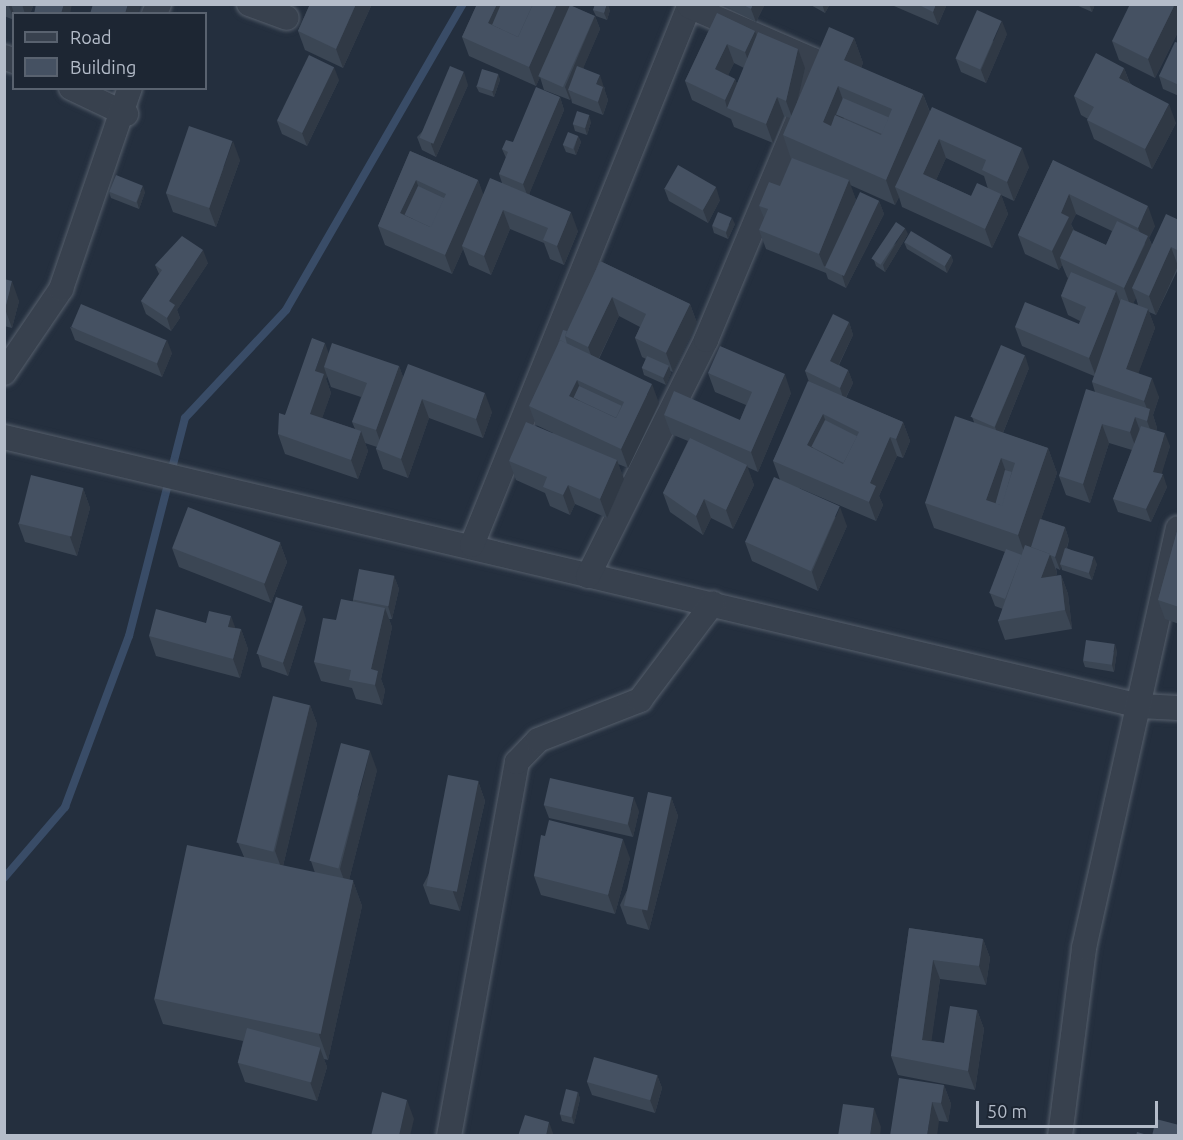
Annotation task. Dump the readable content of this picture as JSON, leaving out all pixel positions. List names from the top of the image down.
{
  "legend": ["Road", "Building"],
  "scale_bar": "50 m"
}
